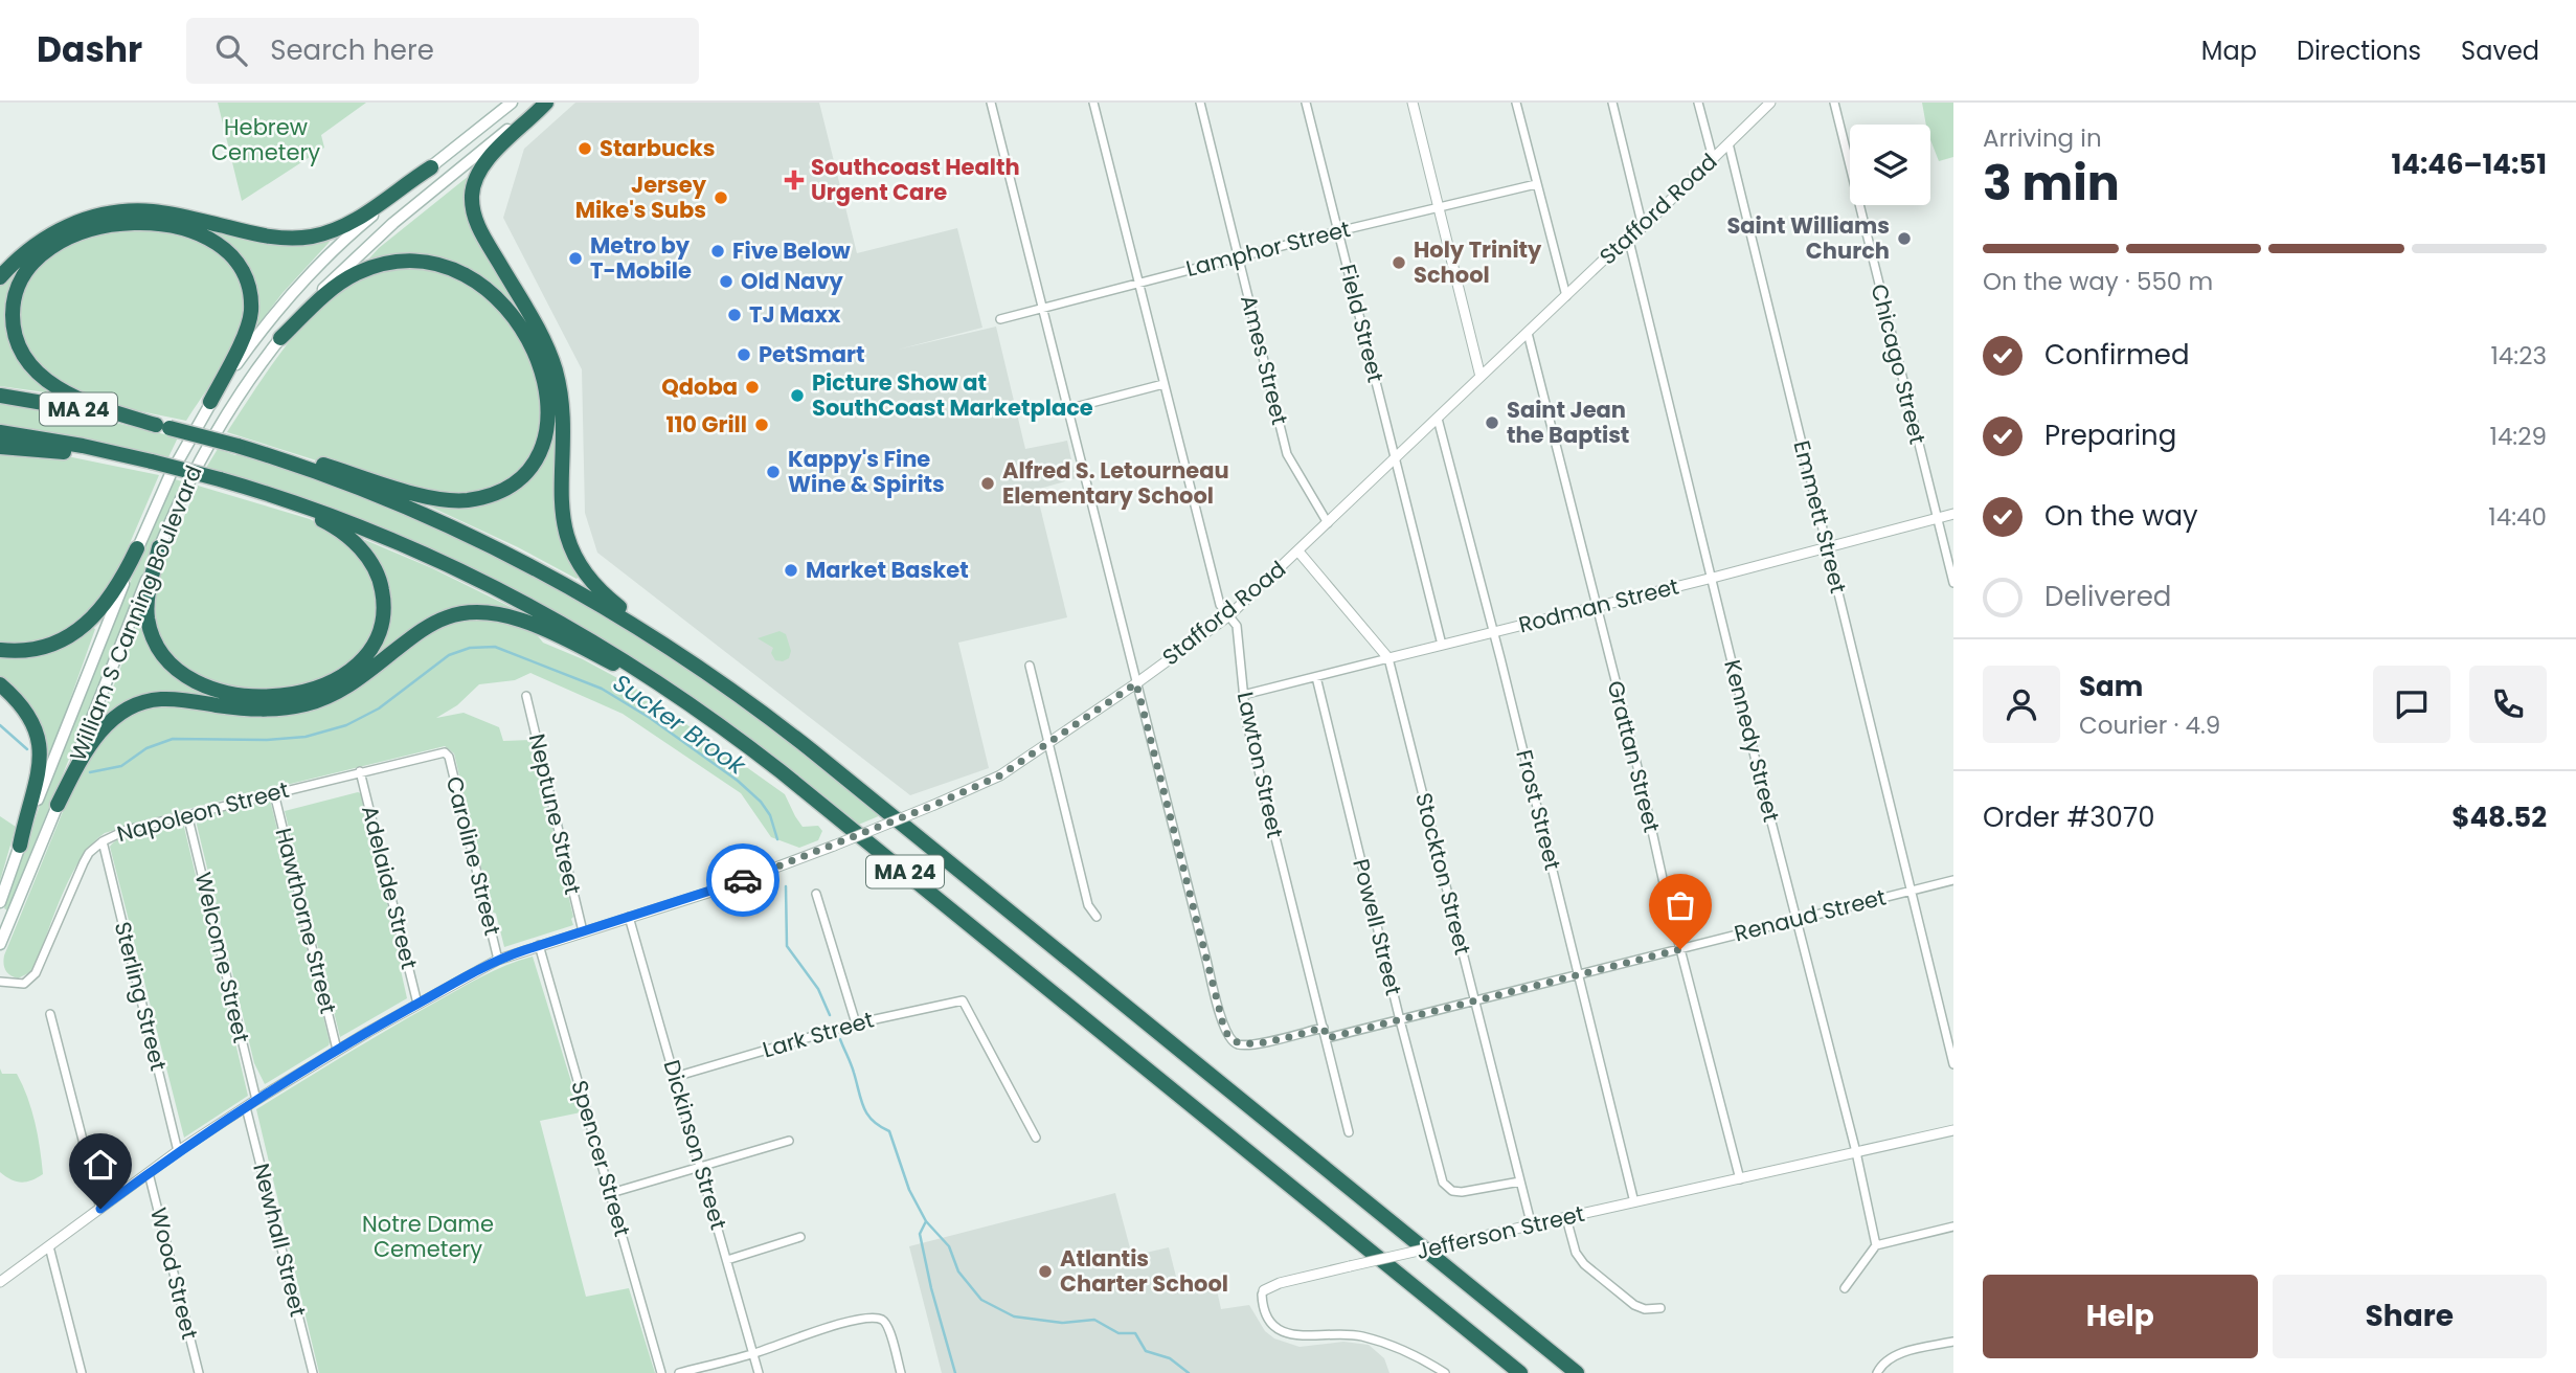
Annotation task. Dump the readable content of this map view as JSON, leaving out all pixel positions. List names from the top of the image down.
{
  "streets": {
    "highway": ["MA 24"],
    "main road": ["William S Canning Boulevard"],
    "street": [
      "Stafford Road",
      "Lamphor Street",
      "Field Street",
      "Ames Street",
      "Chicago Street",
      "Emmett Street",
      "Rodman Street",
      "Kennedy Street",
      "Grattan Street",
      "Lawton Street",
      "Frost Street",
      "Napoleon Street",
      "Neptune Street",
      "Caroline Street",
      "Stockton Street",
      "Adelaide Street",
      "Renaud Street",
      "Hawthorne Street",
      "Powell Street",
      "Welcome Street",
      "Sterling Street",
      "Lark Street",
      "Dickinson Street",
      "Spencer Street",
      "Jefferson Street",
      "Newhall Street",
      "Wood Street"
    ]
  },
  "crossings": [
    ["Stafford Road", "Field Street"],
    ["Stafford Road", "Ames Street"],
    ["Stafford Road", "Emmett Street"],
    ["Stafford Road", "Kennedy Street"],
    ["Stafford Road", "Grattan Street"],
    ["Stafford Road", "Lawton Street"],
    ["Stafford Road", "Frost Street"],
    ["Stafford Road", "Neptune Street"],
    ["Stafford Road", "Caroline Street"],
    ["Stafford Road", "Stockton Street"],
    ["Stafford Road", "Adelaide Street"],
    ["Stafford Road", "Hawthorne Street"],
    ["Stafford Road", "Welcome Street"],
    ["Stafford Road", "Sterling Street"],
    ["Stafford Road", "Dickinson Street"],
    ["Stafford Road", "Spencer Street"],
    ["Stafford Road", "Newhall Street"],
    ["Stafford Road", "Wood Street"],
    ["Lamphor Street", "Field Street"],
    ["Lamphor Street", "Ames Street"],
    ["Lamphor Street", "Lawton Street"],
    ["Field Street", "Rodman Street"],
    ["Chicago Street", "Rodman Street"],
    ["Emmett Street", "Rodman Street"],
    ["Emmett Street", "Renaud Street"],
    ["Rodman Street", "Kennedy Street"],
    ["Rodman Street", "Grattan Street"],
    ["Rodman Street", "Lawton Street"],
    ["Rodman Street", "Frost Street"],
    ["Rodman Street", "Stockton Street"],
    ["Rodman Street", "Powell Street"],
    ["Kennedy Street", "Renaud Street"],
    ["Kennedy Street", "Jefferson Street"],
    ["Grattan Street", "Renaud Street"],
    ["Grattan Street", "Jefferson Street"],
    ["Lawton Street", "Renaud Street"],
    ["Frost Street", "Renaud Street"],
    ["Frost Street", "Jefferson Street"],
    ["Napoleon Street", "Caroline Street"],
    ["Napoleon Street", "Adelaide Street"],
    ["Napoleon Street", "Hawthorne Street"],
    ["Napoleon Street", "Welcome Street"],
    ["Napoleon Street", "Sterling Street"],
    ["Stockton Street", "Renaud Street"],
    ["Stockton Street", "Powell Street"],
    ["Stockton Street", "Jefferson Street"],
    ["Renaud Street", "Powell Street"],
    ["Lark Street", "Dickinson Street"]
  ],
  "water": ["Sucker Brook"],
  "parks": ["Hebrew Cemetery", "Notre Dame Cemetery"],
  "places": {
    "other": [
      "Starbucks",
      "Jersey Mike's Subs",
      "Saint Williams Church",
      "Five Below",
      "Metro by T-Mobile",
      "Holy Trinity School",
      "Old Navy",
      "TJ Maxx",
      "PetSmart",
      "Qdoba",
      "Picture Show at SouthCoast Marketplace",
      "Saint Jean the Baptist",
      "110 Grill",
      "Kappy's Fine Wine & Spirits",
      "Alfred S. Letourneau Elementary School",
      "Market Basket",
      "Atlantis Charter School"
    ],
    "health": ["Southcoast Health Urgent Care"]
  },
  "page": {
    "header": "Dashr",
    "search": "Search here",
    "nav": ["Map", "Directions", "Saved"],
    "heading": ["3 min", "Arriving in", "14:46–14:51"],
    "panel": [
      "Sam",
      "Courier · 4.9",
      "Order #3070",
      "$48.52"
    ],
    "bar": "On the way · 550 m",
    "list": [
      ["Confirmed", "14:23"],
      ["Preparing", "14:29"],
      ["On the way", "14:40"],
      "Delivered"
    ],
    "buttons": ["Help", "Share"]
  }
}
